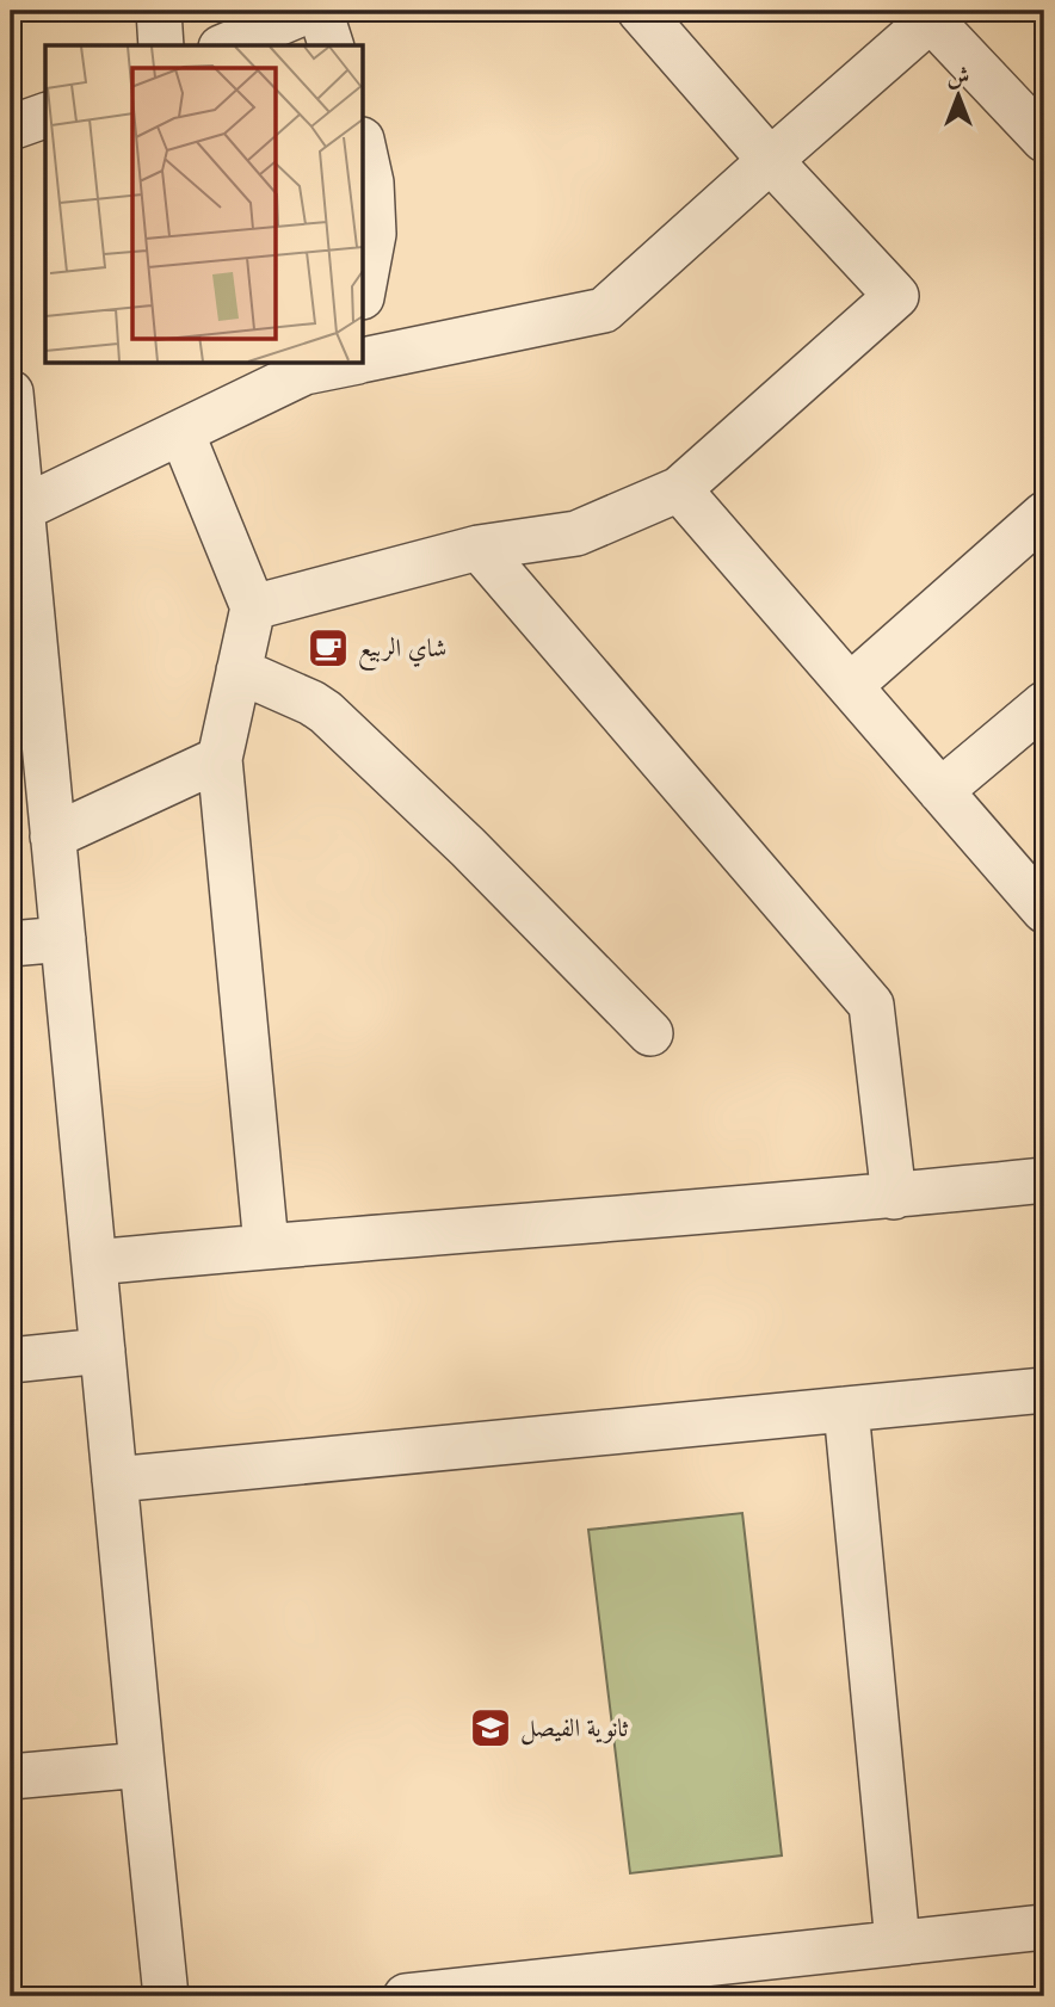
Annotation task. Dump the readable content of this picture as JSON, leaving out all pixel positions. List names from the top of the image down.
{
  "places": {
    "cafe": ["شاي الربيع"],
    "school or university": ["ثانوية الفيصل"]
  },
  "north": "top"
}
